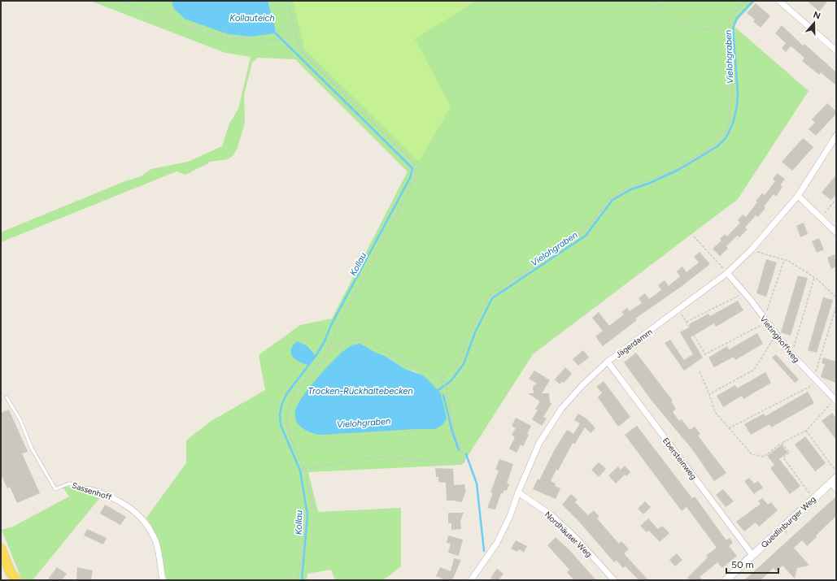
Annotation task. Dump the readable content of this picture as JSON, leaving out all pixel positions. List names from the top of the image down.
{
  "streets": {
    "street": [
      "Vietinghoffweg",
      "Jägerdamm",
      "Ebersteinweg",
      "Sassenhoff",
      "Quedlinburger Weg",
      "Nordhäuser Weg"
    ]
  },
  "crossings": [
    ["Vietinghoffweg", "Jägerdamm"],
    ["Jägerdamm", "Ebersteinweg"],
    ["Jägerdamm", "Nordhäuser Weg"],
    ["Ebersteinweg", "Quedlinburger Weg"]
  ],
  "water": [
    "Kollauteich",
    "Vielohgraben",
    "Kollau",
    "Trocken-Rückhaltebecken"
  ],
  "scale_bar": "50 m",
  "north": "top"
}
